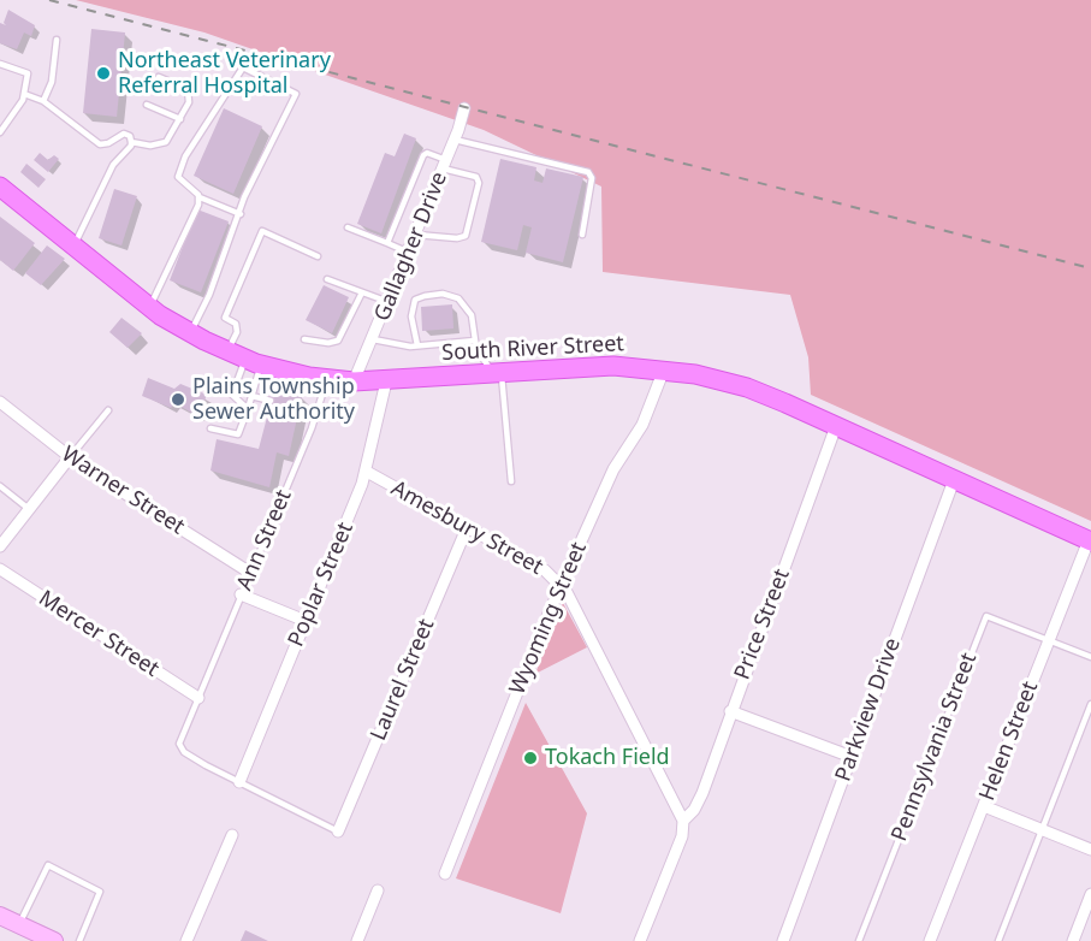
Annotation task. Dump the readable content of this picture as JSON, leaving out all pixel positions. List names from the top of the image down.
{
  "streets": {
    "main road": ["South River Street"],
    "street": [
      "Gallagher Drive",
      "Warner Street",
      "Amesbury Street",
      "Poplar Street",
      "Wyoming Street",
      "Price Street",
      "Mercer Street",
      "Laurel Street",
      "Parkview Drive",
      "Helen Street"
    ],
    "lane": ["Ann Street", "Pennsylvania Street"]
  },
  "crossings": [
    ["Gallagher Drive", "South River Street"],
    ["South River Street", "Ann Street"],
    ["South River Street", "Poplar Street"],
    ["South River Street", "Wyoming Street"],
    ["South River Street", "Price Street"],
    ["South River Street", "Parkview Drive"],
    ["South River Street", "Helen Street"],
    ["Warner Street", "Ann Street"],
    ["Amesbury Street", "Poplar Street"],
    ["Amesbury Street", "Wyoming Street"],
    ["Amesbury Street", "Price Street"],
    ["Amesbury Street", "Laurel Street"],
    ["Ann Street", "Poplar Street"],
    ["Ann Street", "Mercer Street"],
    ["Helen Street", "Pennsylvania Street"]
  ],
  "places": ["Northeast Veterinary Referral Hospital", "Plains Township Sewer Authority", "Tokach Field"]
}
